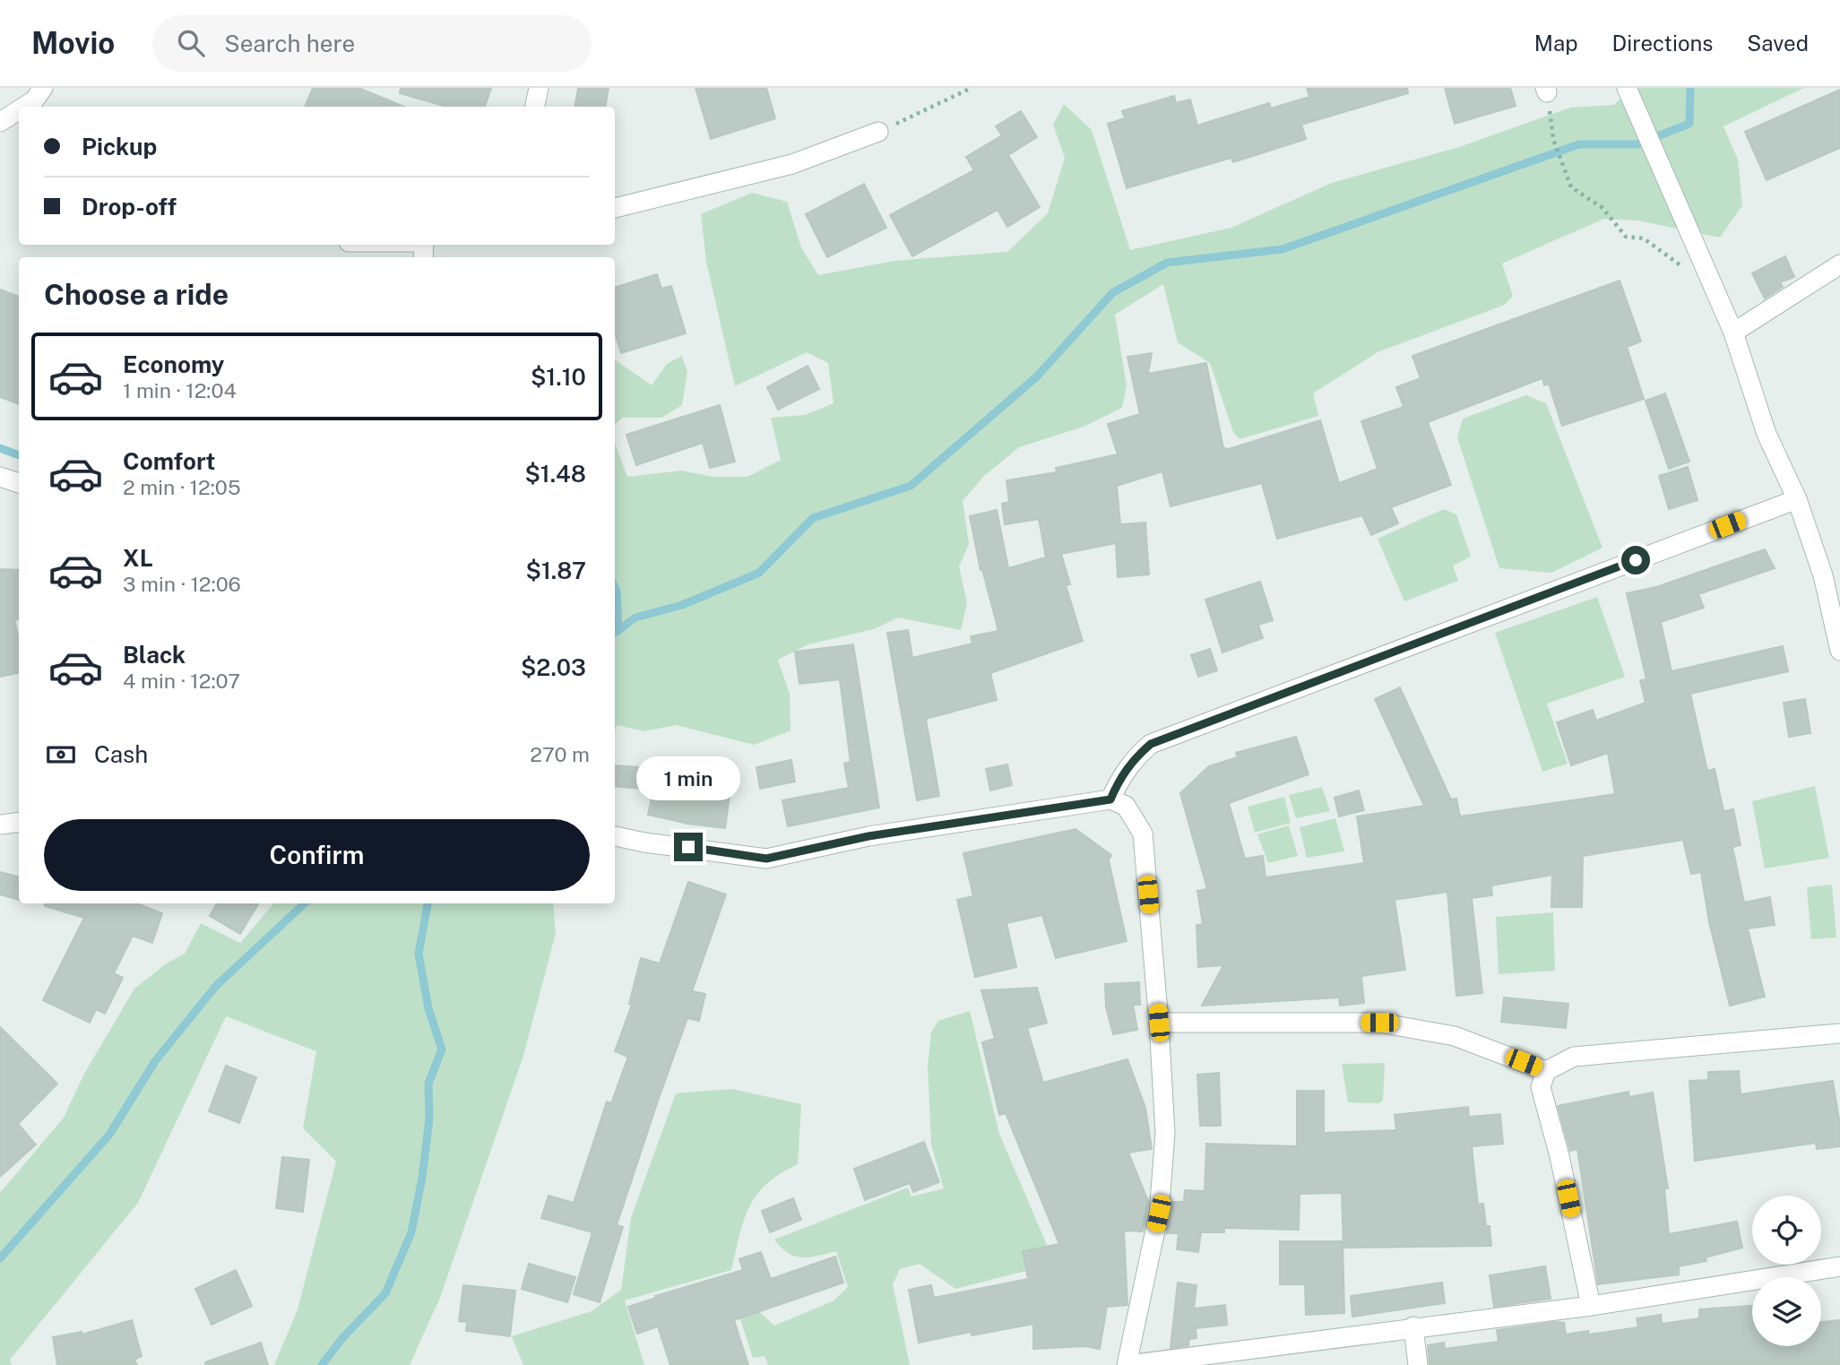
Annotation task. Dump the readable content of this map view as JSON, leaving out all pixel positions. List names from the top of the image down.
{
  "page": {
    "header": "Movio",
    "search": "Search here",
    "nav": ["Map", "Directions", "Saved"],
    "banner": ["Pickup", "Drop-off"],
    "heading": "Choose a ride",
    "list": [
      {
        "name": "Economy",
        "note": "1 min · 12:04",
        "value": "$1.10"
      },
      {
        "name": "Comfort",
        "note": "2 min · 12:05",
        "value": "$1.48"
      },
      {
        "name": "XL",
        "note": "3 min · 12:06",
        "value": "$1.87"
      },
      {
        "name": "Black",
        "note": "4 min · 12:07",
        "value": "$2.03"
      }
    ],
    "pay": ["Cash", "270 m"],
    "bubble": "1 min",
    "buttons": "Confirm"
  }
}
